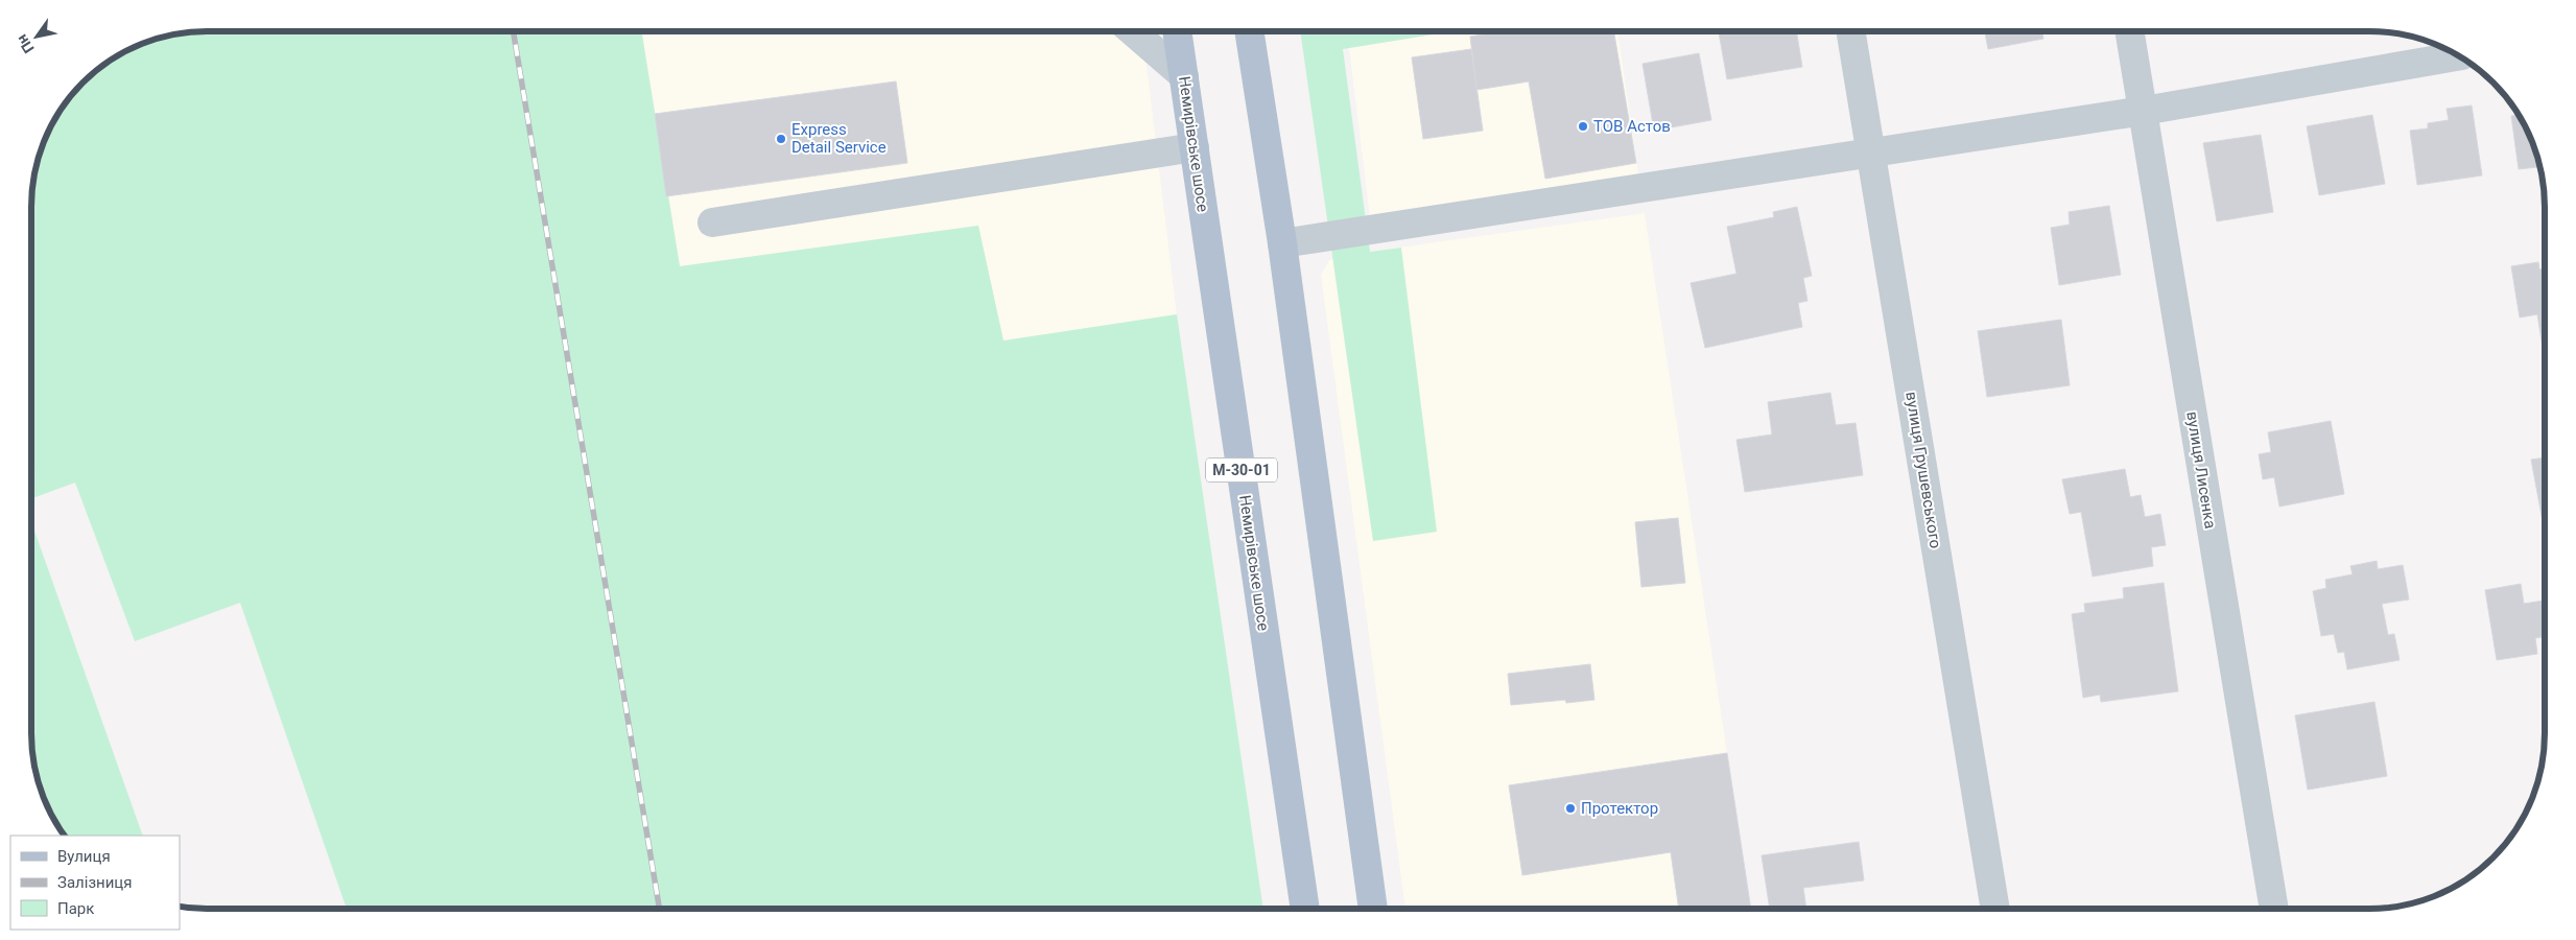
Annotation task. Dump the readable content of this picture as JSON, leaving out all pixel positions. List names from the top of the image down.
{
  "streets": {
    "main road": ["Немирівське шосе", "М-30-01"],
    "street": ["вулиця Грушевського", "вулиця Лисенка"]
  },
  "places": ["ТОВ Астов", "Express Detail Service", "Протектор"],
  "legend": ["Вулиця", "Залізниця", "Парк"],
  "north": "bottom left"
}
